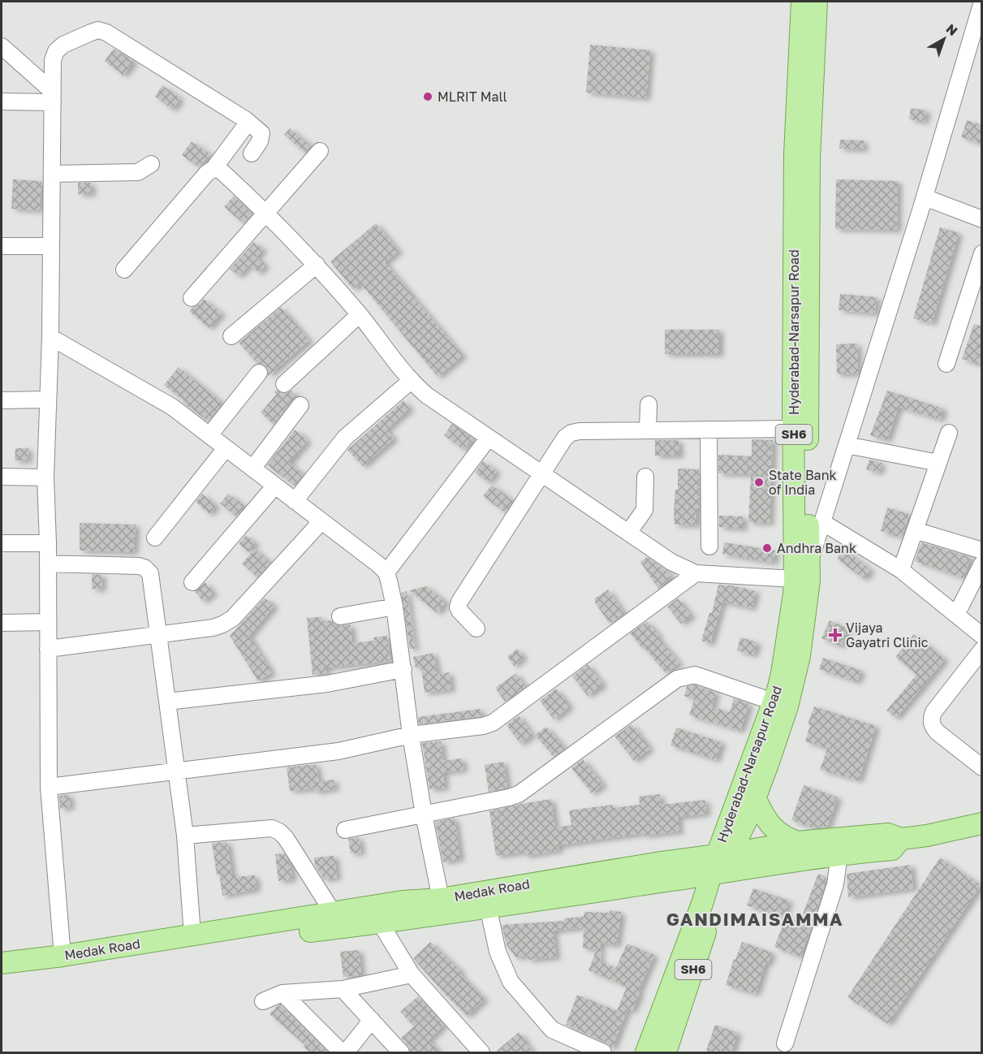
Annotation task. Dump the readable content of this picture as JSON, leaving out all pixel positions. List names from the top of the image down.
{
  "streets": {
    "main road": ["Hyderabad-Narsapur Road", "SH6", "Medak Road"]
  },
  "crossings": [
    ["Hyderabad-Narsapur Road", "SH6"],
    ["Hyderabad-Narsapur Road", "Medak Road"],
    ["SH6", "Medak Road"]
  ],
  "districts": ["GANDIMAISAMMA"],
  "places": {
    "other": ["MLRIT Mall", "State Bank of India", "Andhra Bank"],
    "health": ["Vijaya Gayatri Clinic"]
  },
  "north": "top right"
}
